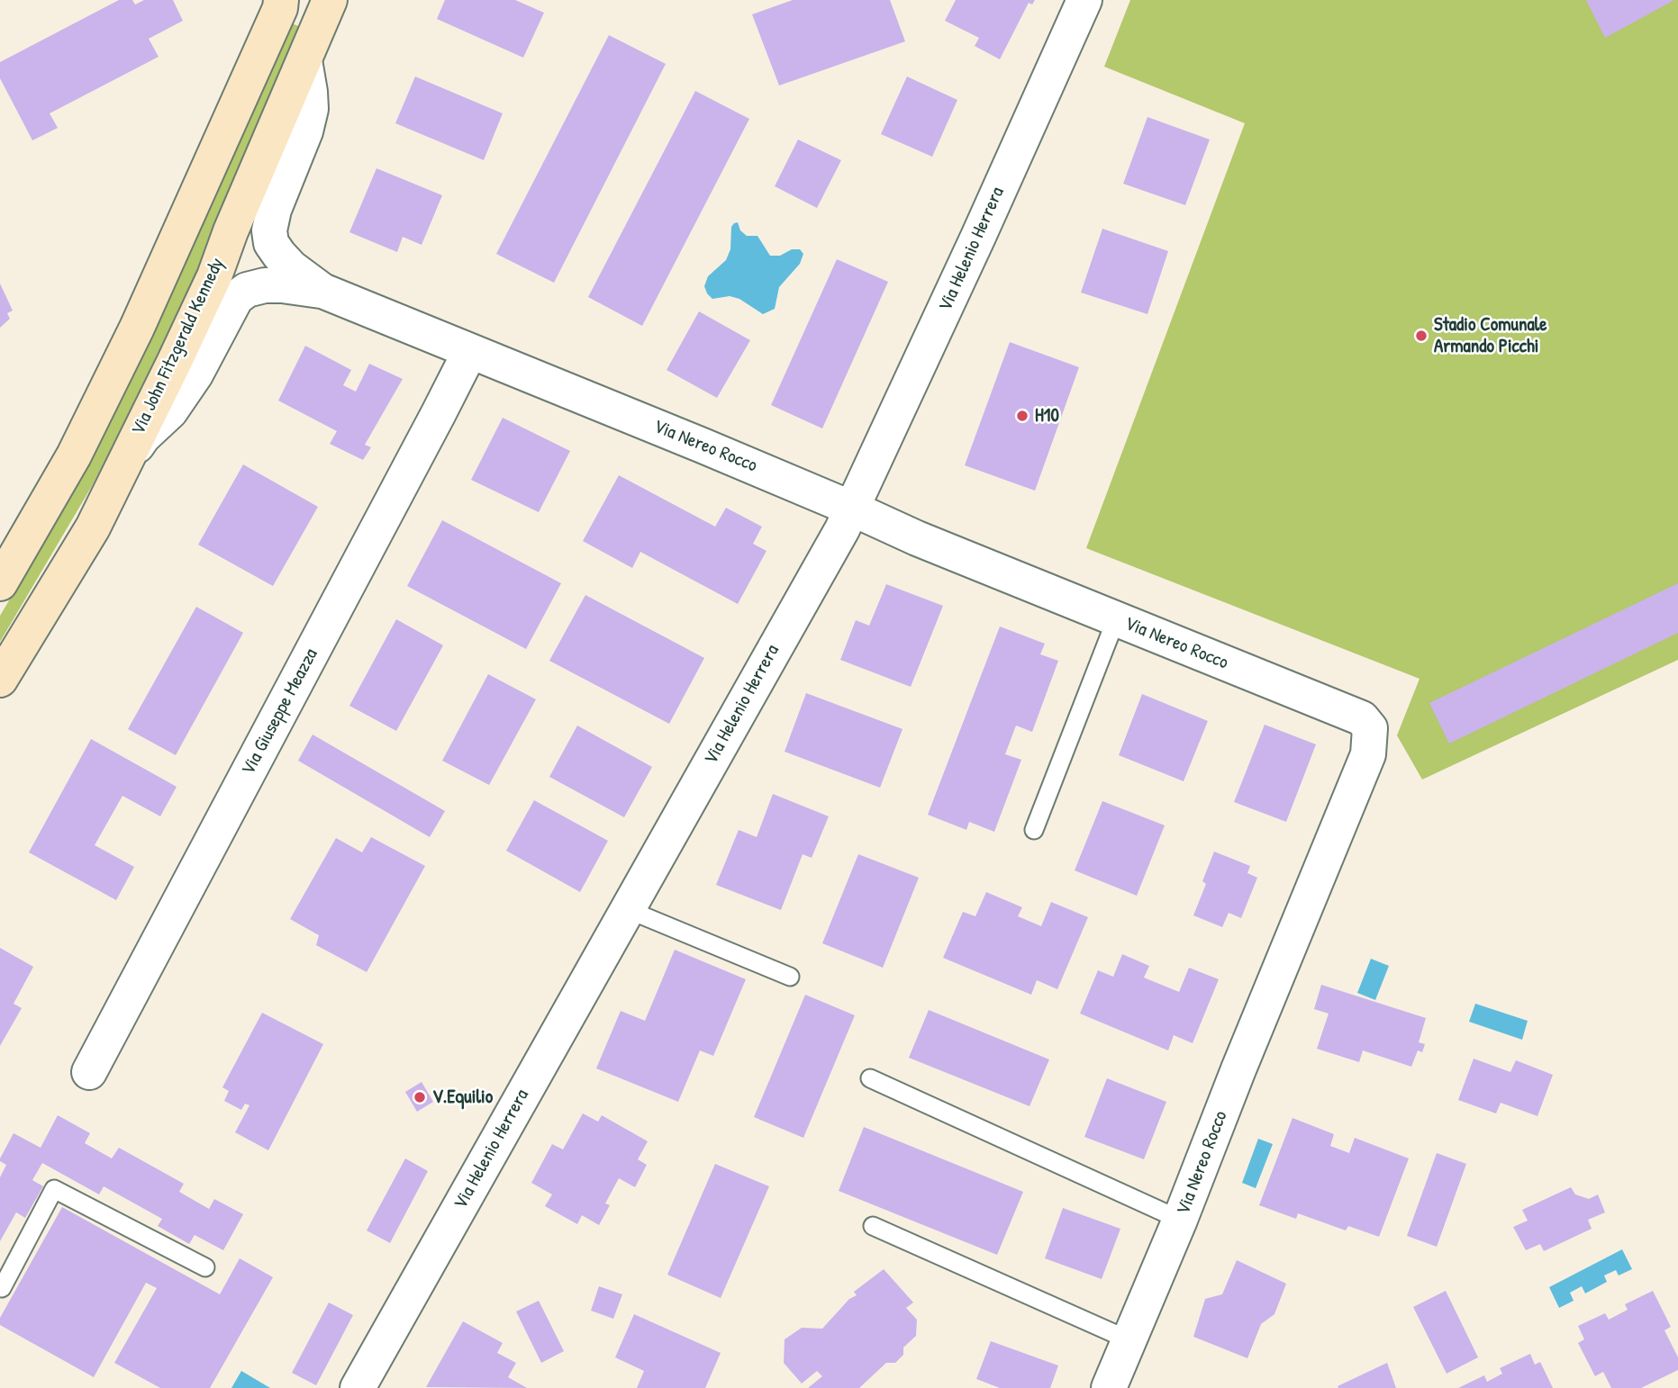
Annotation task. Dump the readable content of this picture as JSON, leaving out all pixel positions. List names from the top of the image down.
{
  "streets": {
    "main road": ["Via John Fitzgerald Kennedy"],
    "street": ["Via Helenio Herrera", "Via Nereo Rocco", "Via Giuseppe Meazza"]
  },
  "crossings": [
    ["Via Helenio Herrera", "Via Nereo Rocco"],
    ["Via John Fitzgerald Kennedy", "Via Nereo Rocco"],
    ["Via Nereo Rocco", "Via Giuseppe Meazza"]
  ],
  "places": ["Stadio Comunale Armando Picchi", "H10", "V.Equilio"]
}
